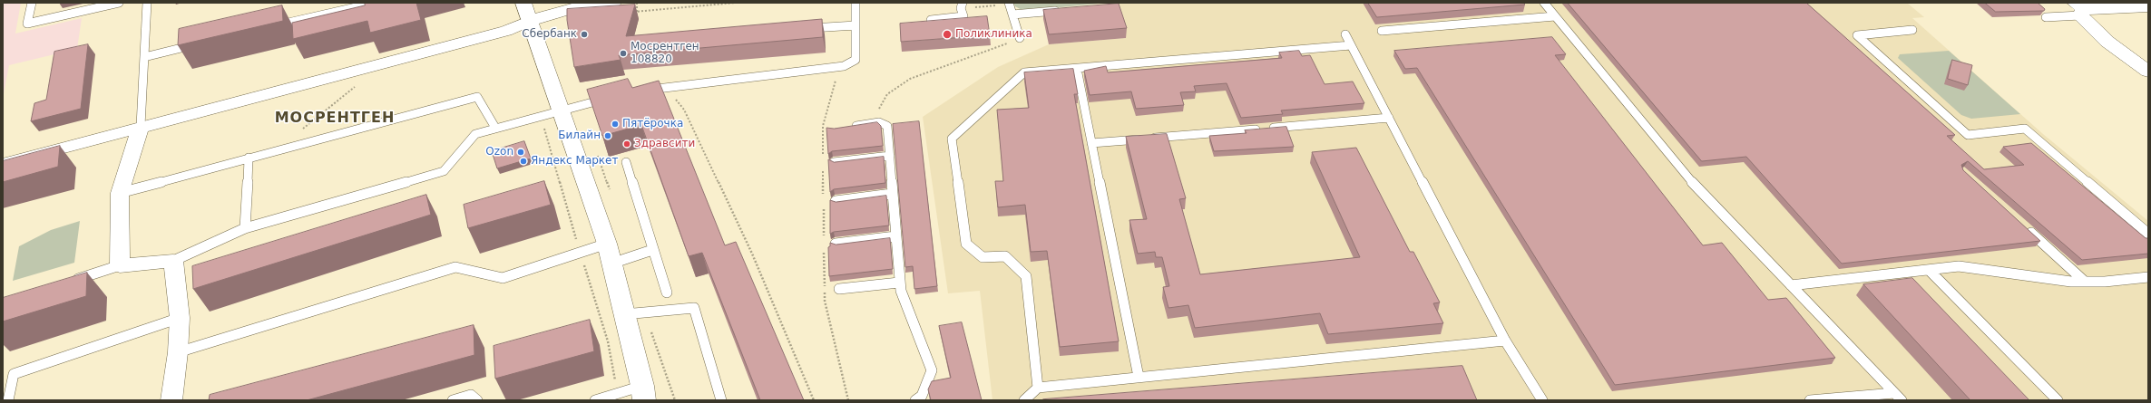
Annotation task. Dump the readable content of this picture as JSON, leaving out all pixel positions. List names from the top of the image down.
{
  "districts": ["МОСРЕНТГЕН"],
  "places": [
    "Сбербанк",
    "Поликлиника",
    "Мосрентген 108820",
    "Пятёрочка",
    "Билайн",
    "Здравсити",
    "Ozon",
    "Яндекс Маркет"
  ]
}
